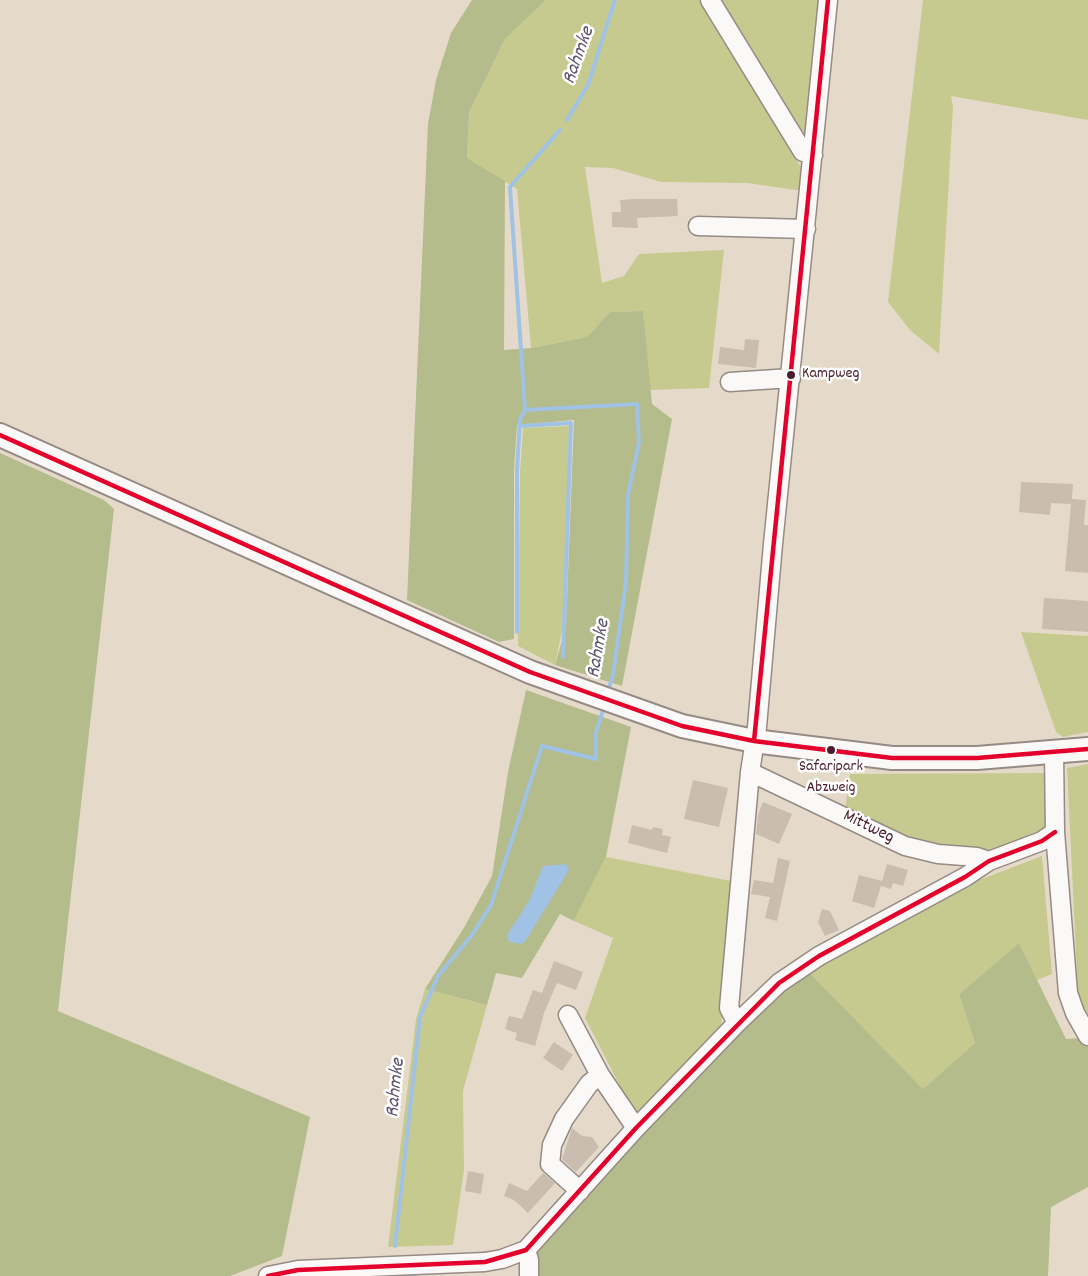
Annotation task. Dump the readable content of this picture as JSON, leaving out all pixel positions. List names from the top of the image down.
{
  "streets": {
    "street": ["Mittweg"]
  },
  "water": ["Rahmke"],
  "places": ["Kampweg", "Safaripark Abzweig"]
}
